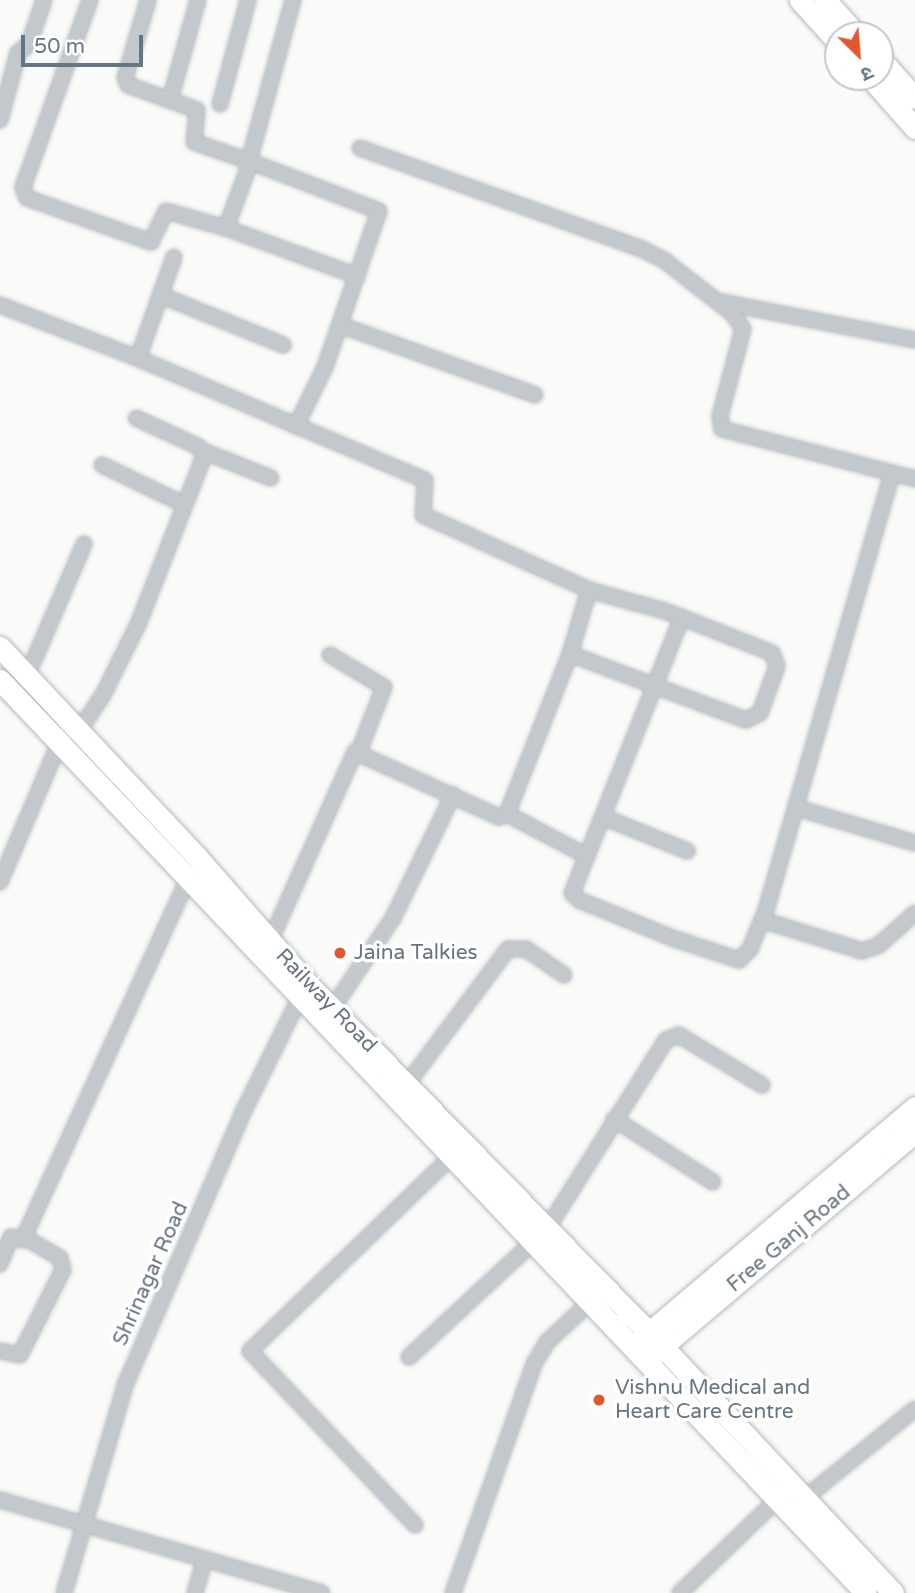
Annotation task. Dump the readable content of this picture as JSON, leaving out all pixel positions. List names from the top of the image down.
{
  "streets": {
    "street": ["Railway Road", "Free Ganj Road", "Shrinagar Road"]
  },
  "crossings": [
    ["Railway Road", "Free Ganj Road"],
    ["Railway Road", "Shrinagar Road"]
  ],
  "places": ["Jaina Talkies", "Vishnu Medical and Heart Care Centre"],
  "scale_bar": "50 m",
  "north": "bottom right"
}
